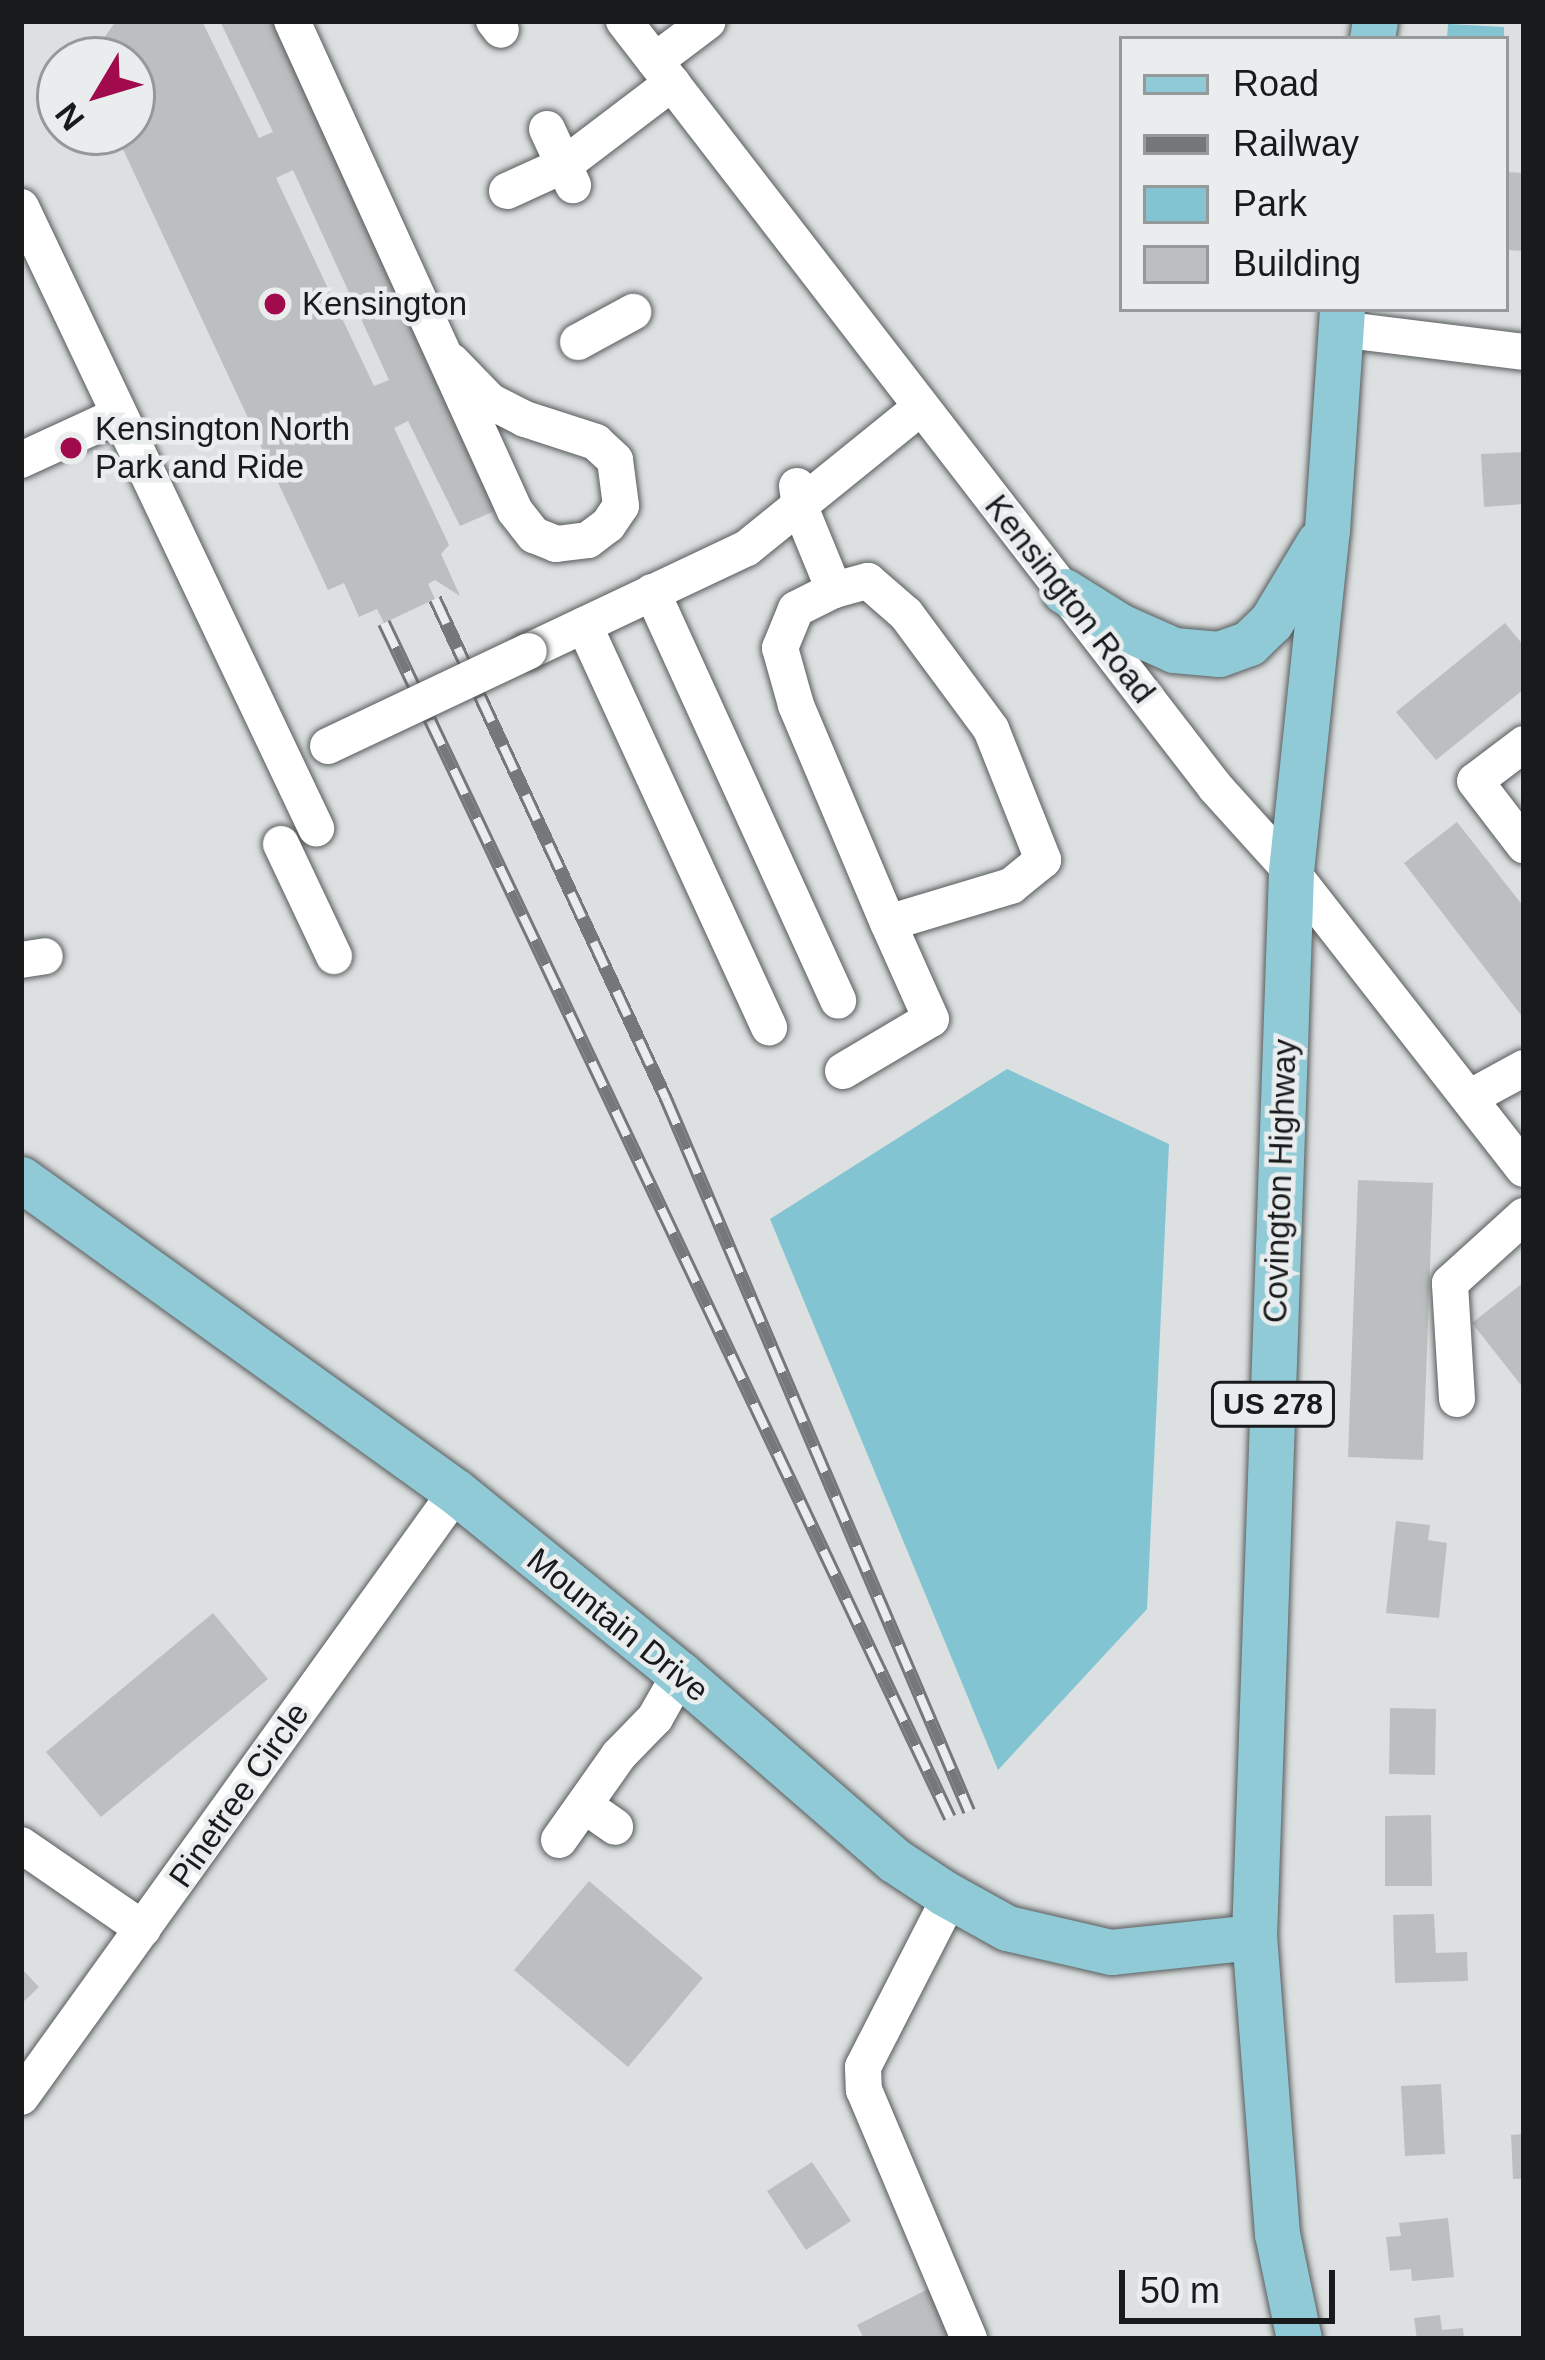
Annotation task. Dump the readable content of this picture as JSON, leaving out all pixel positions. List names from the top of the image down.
{
  "streets": {
    "main road": ["Covington Highway", "US 278", "Mountain Drive"],
    "street": ["Kensington Road", "Pinetree Circle"]
  },
  "crossings": [
    ["Kensington Road", "Covington Highway"],
    ["Covington Highway", "Mountain Drive"],
    ["Mountain Drive", "Pinetree Circle"]
  ],
  "places": ["Kensington", "Kensington North Park and Ride"],
  "legend": [
    "Road",
    "Railway",
    "Park",
    "Building"
  ],
  "scale_bar": "50 m",
  "north": "bottom left"
}
